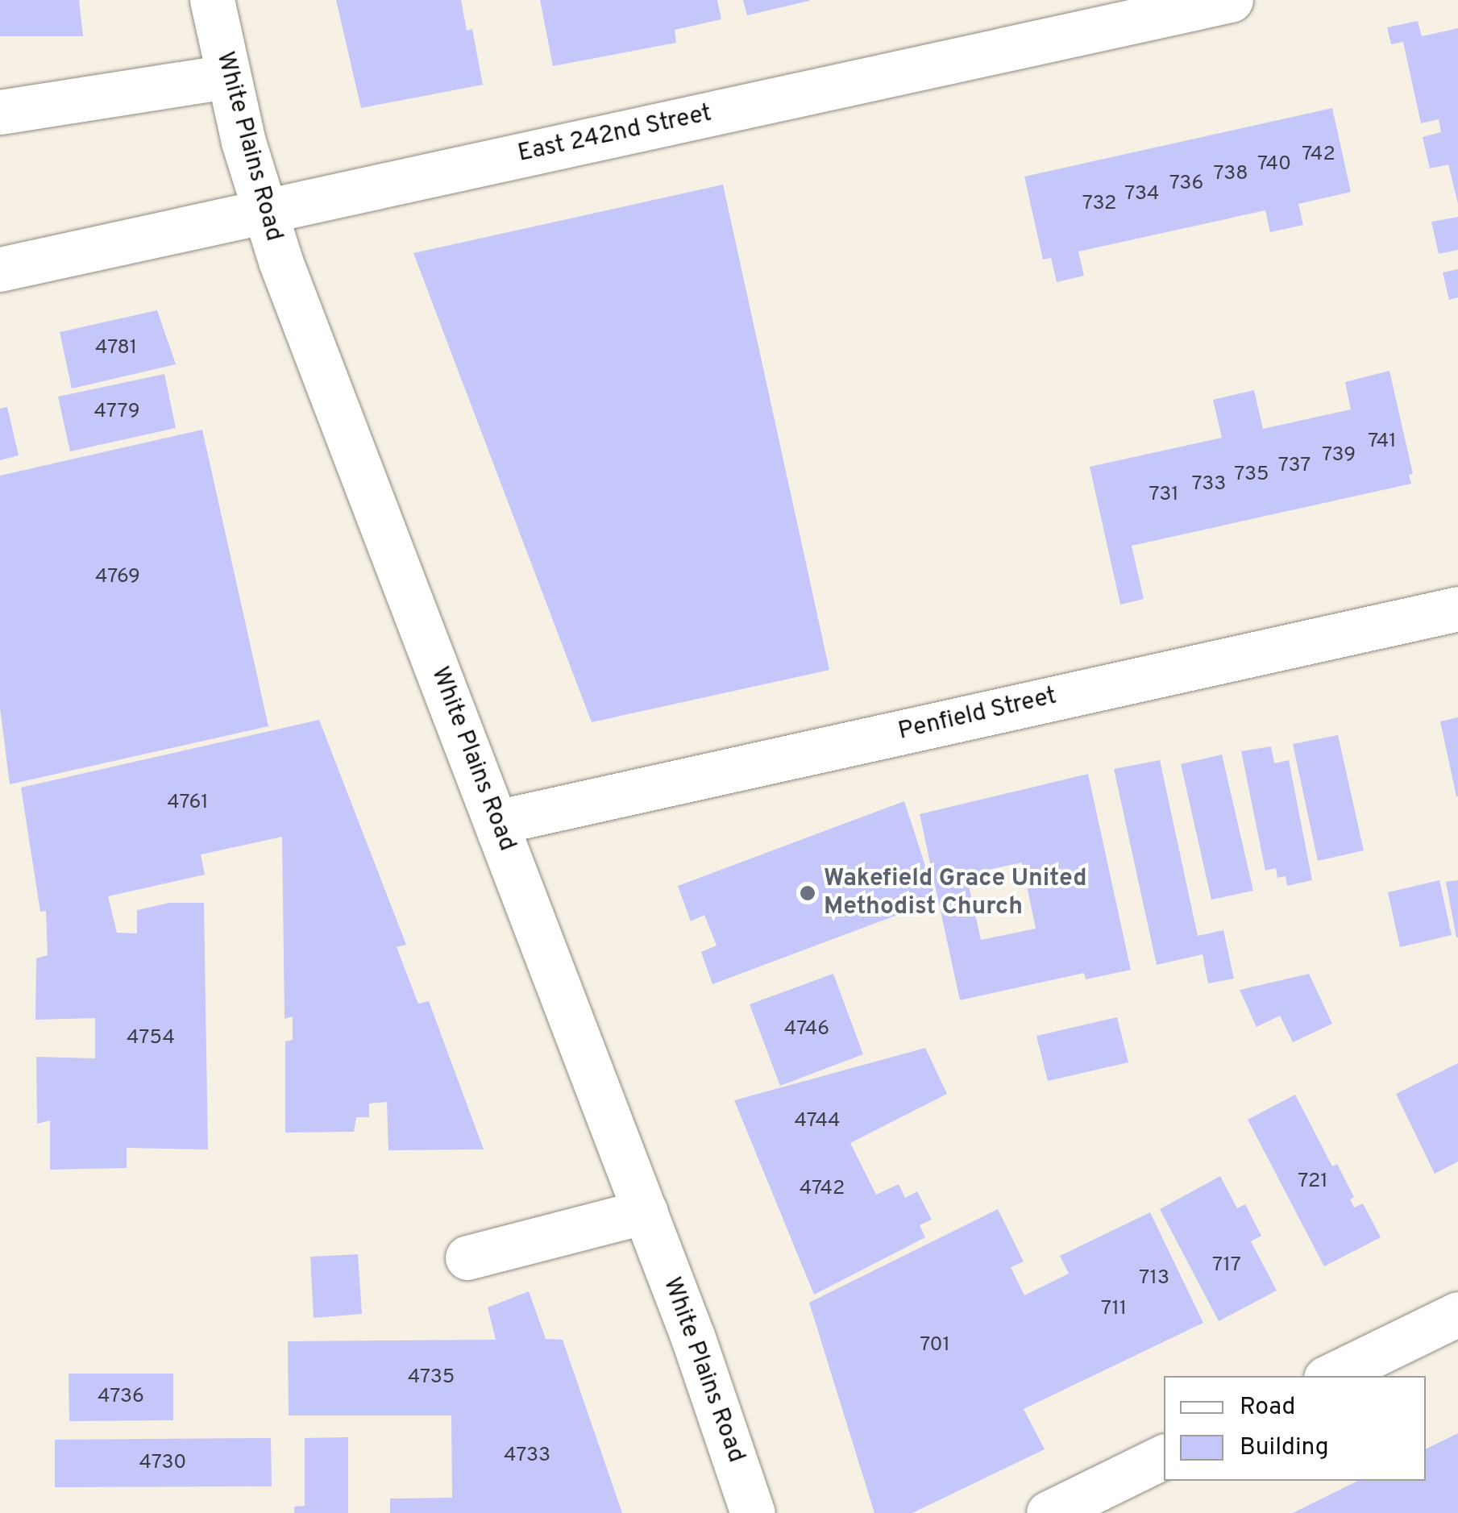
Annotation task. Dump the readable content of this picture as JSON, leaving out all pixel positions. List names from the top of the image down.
{
  "streets": {
    "street": ["East 242nd Street", "White Plains Road", "Penfield Street"]
  },
  "crossings": [
    ["East 242nd Street", "White Plains Road"],
    ["White Plains Road", "Penfield Street"]
  ],
  "places": ["Wakefield Grace United Methodist Church"],
  "house_numbers": [
    "742",
    "740",
    "738",
    "736",
    "734",
    "732",
    "4781",
    "4779",
    "741",
    "739",
    "737",
    "735",
    "733",
    "731",
    "4769",
    "4761",
    "4746",
    "4754",
    "4744",
    "721",
    "4742",
    "717",
    "713",
    "711",
    "701",
    "4735",
    "4736",
    "4733",
    "4730"
  ],
  "legend": ["Road", "Building"]
}
